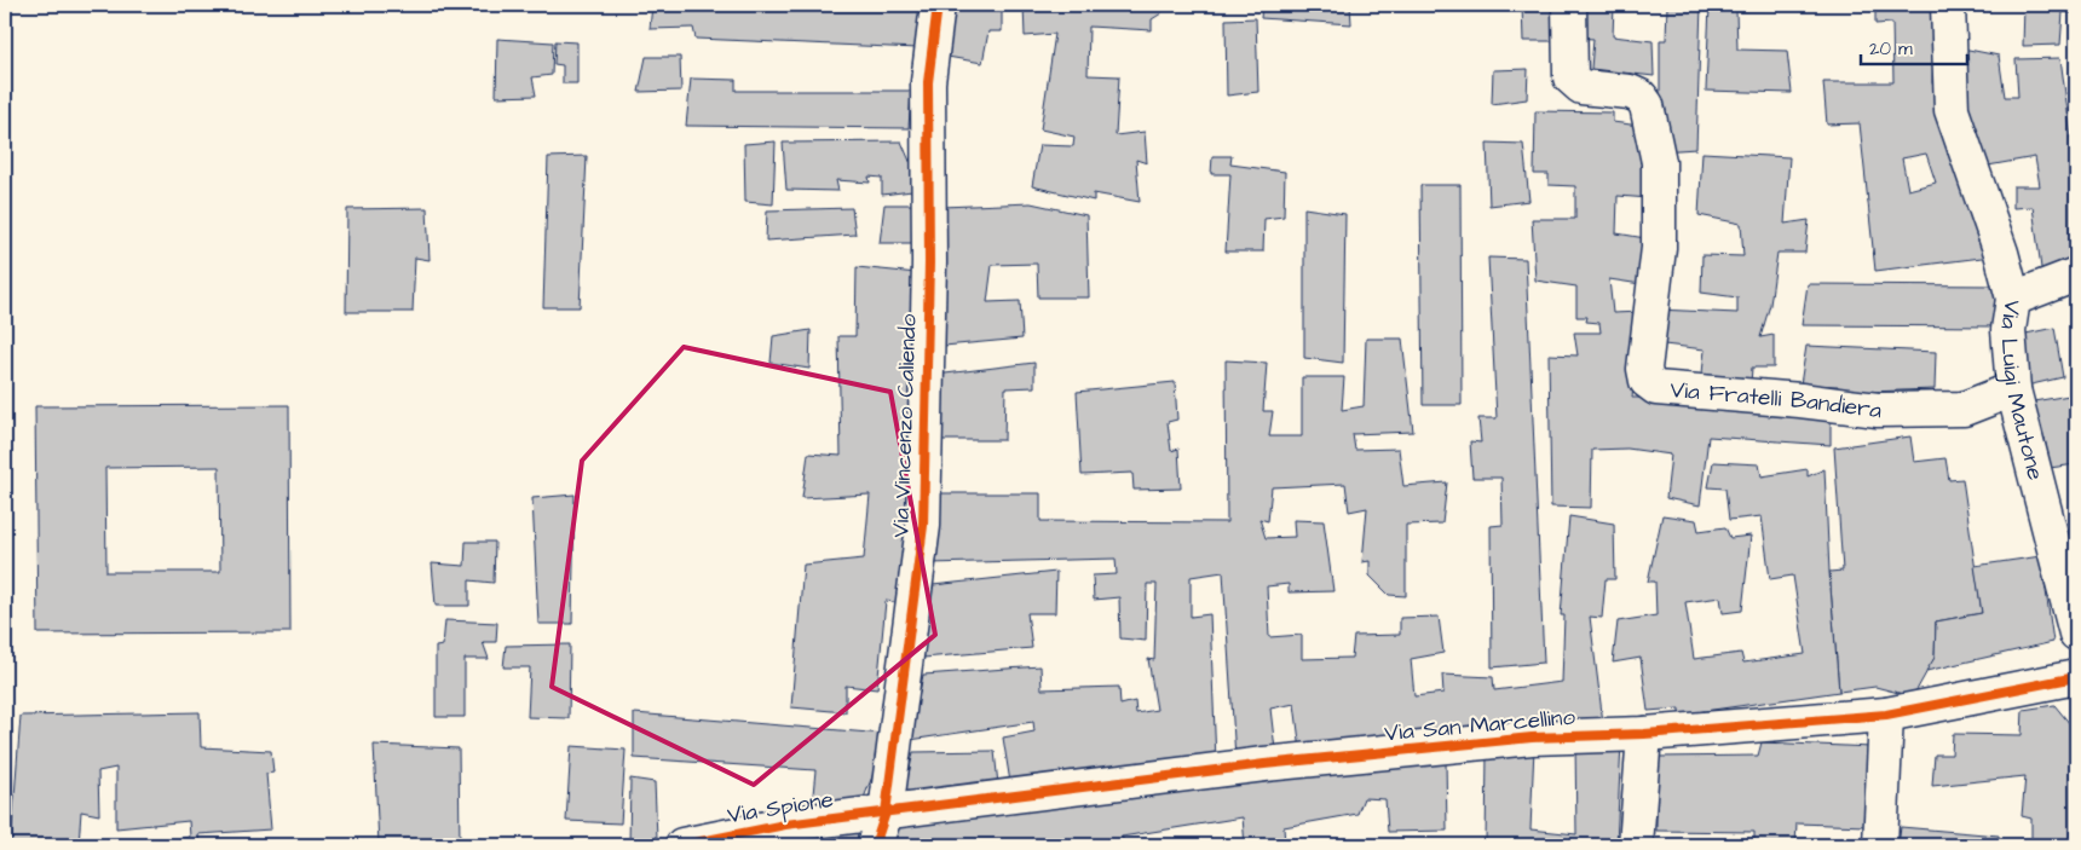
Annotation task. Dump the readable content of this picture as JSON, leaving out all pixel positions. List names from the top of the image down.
{
  "streets": {
    "street": [
      "Via Luigi Mautone",
      "Via Fratelli Bandiera",
      "Via Vincenzo Caliendo",
      "Via San Marcellino",
      "Via Spione"
    ]
  },
  "crossings": [
    ["Via Luigi Mautone", "Via Fratelli Bandiera"],
    ["Via Vincenzo Caliendo", "Via San Marcellino"],
    ["Via Vincenzo Caliendo", "Via Spione"],
    ["Via San Marcellino", "Via Spione"]
  ],
  "scale_bar": "20 m"
}
